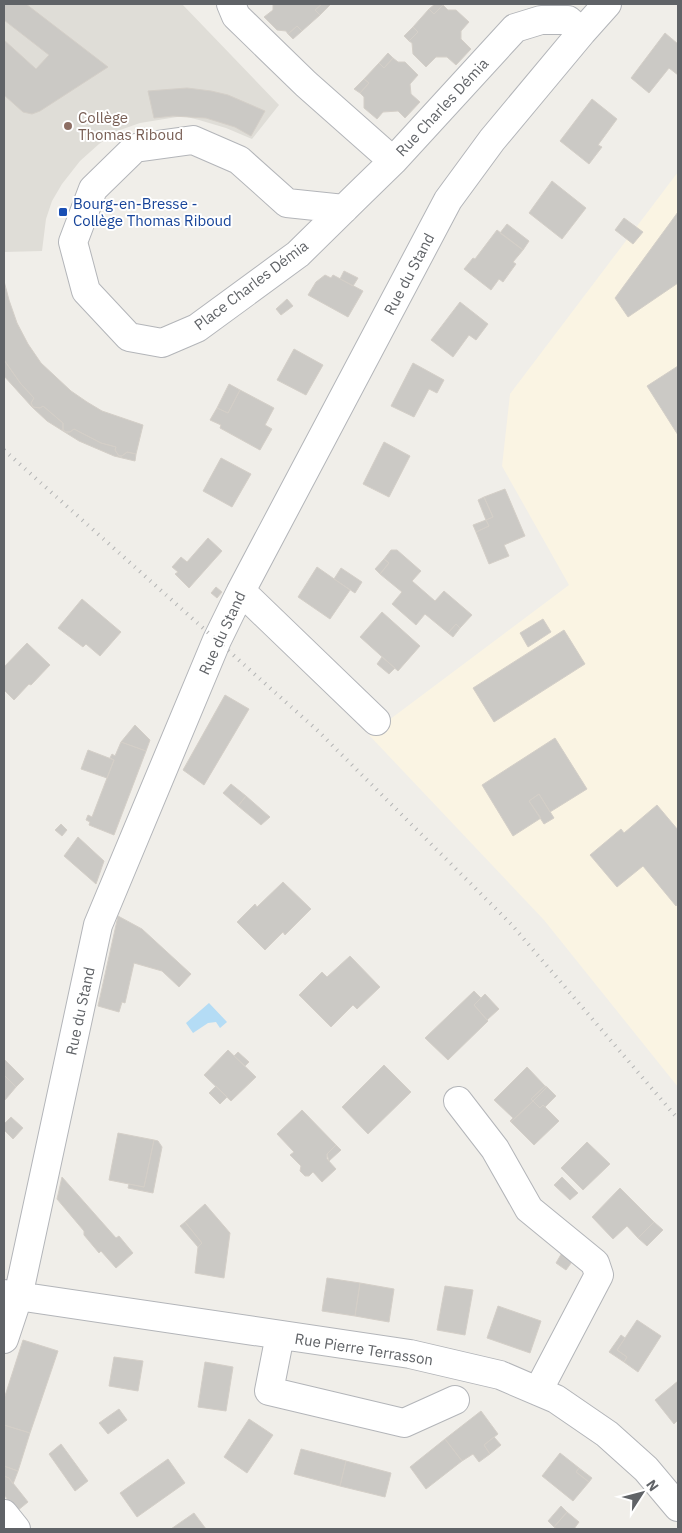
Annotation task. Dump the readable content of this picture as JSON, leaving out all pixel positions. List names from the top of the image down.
{
  "streets": {
    "street": [
      "Rue Charles Démia",
      "Rue du Stand",
      "Place Charles Démia",
      "Rue Pierre Terrasson"
    ]
  },
  "crossings": [
    ["Rue Charles Démia", "Rue du Stand"],
    ["Rue Charles Démia", "Place Charles Démia"],
    ["Rue du Stand", "Rue Pierre Terrasson"]
  ],
  "places": {
    "other": ["Collège Thomas Riboud"],
    "transit": ["Bourg-en-Bresse - Collège Thomas Riboud"]
  },
  "north": "top right"
}
